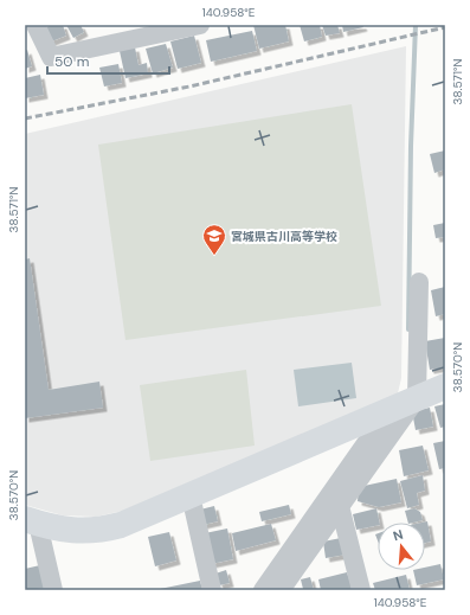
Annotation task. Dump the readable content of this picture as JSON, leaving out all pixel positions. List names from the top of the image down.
{
  "places": {
    "school or university": ["宮城県古川高等学校"]
  },
  "scale_bar": "50 m",
  "north": "top",
  "coordinates": ["140.958°E", "38.571°N", "38.570°N"]
}
